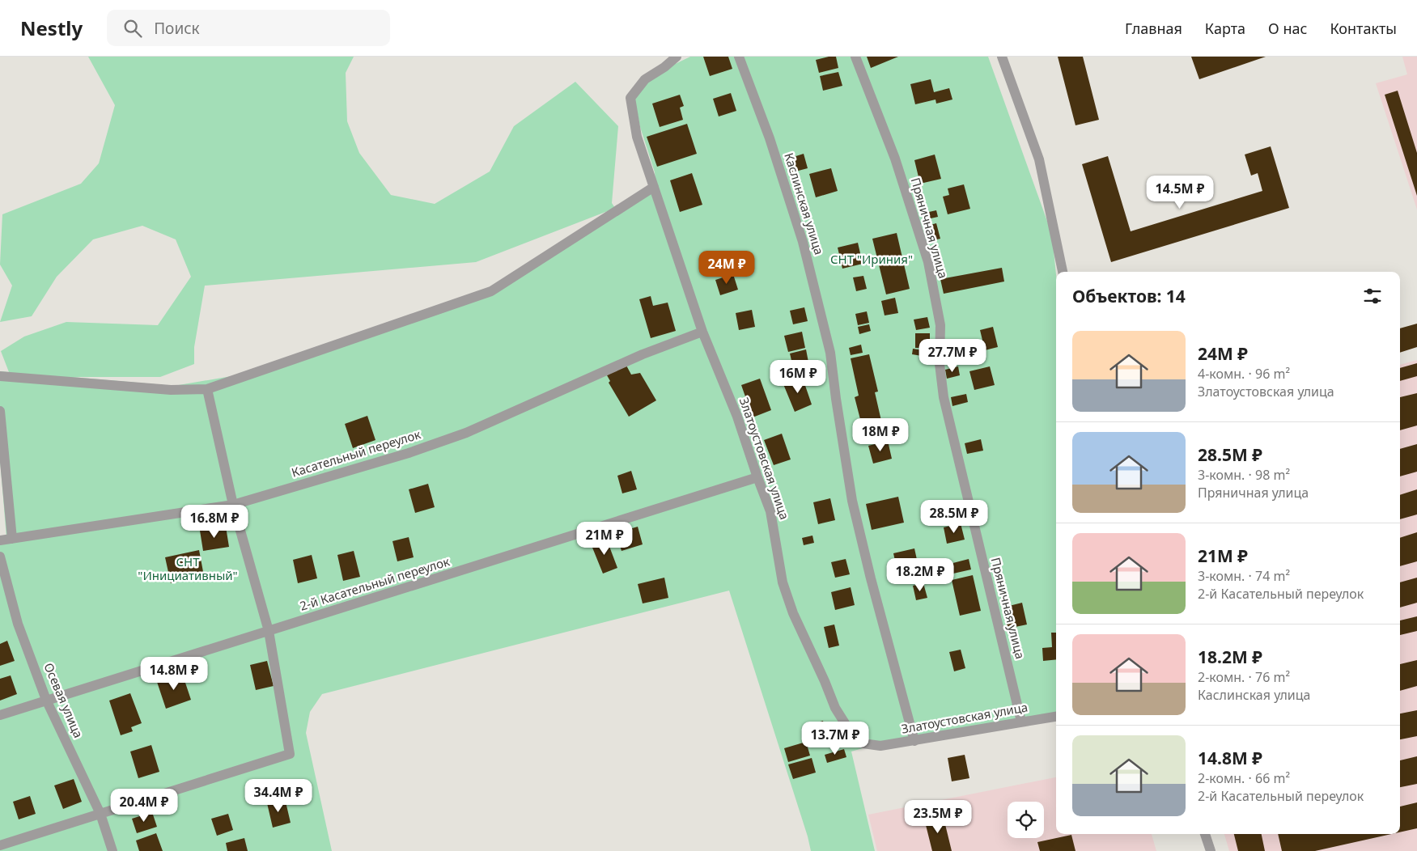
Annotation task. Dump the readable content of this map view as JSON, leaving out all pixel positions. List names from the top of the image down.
{
  "streets": {
    "street": [
      "Каслинская улица",
      "Пряничная улица",
      "Касательный переулок",
      "Златоустовская улица",
      "2-й Касательный переулок",
      "Осевая улица"
    ]
  },
  "crossings": [
    ["Каслинская улица", "Златоустовская улица"],
    ["Пряничная улица", "Златоустовская улица"],
    ["Касательный переулок", "Златоустовская улица"],
    ["Златоустовская улица", "2-й Касательный переулок"],
    ["2-й Касательный переулок", "Осевая улица"]
  ],
  "parks": ["СНТ \"Ириния\"", "СНТ \"Инициативный\""],
  "page": {
    "header": "Nestly",
    "search": "Поиск",
    "nav": [
      "Главная",
      "Карта",
      "О нас",
      "Контакты"
    ],
    "price": [
      "14.5M ₽",
      "24M ₽",
      "27.7M ₽",
      "16M ₽",
      "18M ₽",
      "28.5M ₽",
      "16.8M ₽",
      "21M ₽",
      "18.2M ₽",
      "14.8M ₽",
      "13.7M ₽",
      "34.4M ₽",
      "20.4M ₽",
      "23.5M ₽"
    ],
    "heading": "Объектов: 14",
    "list": [
      {
        "name": "24M ₽",
        "note": "4-комн. · 96 m² · Златоустовская улица"
      },
      {
        "name": "28.5M ₽",
        "note": "3-комн. · 98 m² · Пряничная улица"
      },
      {
        "name": "21M ₽",
        "note": "3-комн. · 74 m² · 2-й Касательный переулок"
      },
      {
        "name": "18.2M ₽",
        "note": "2-комн. · 76 m² · Каслинская улица"
      },
      {
        "name": "14.8M ₽",
        "note": "2-комн. · 66 m² · 2-й Касательный переулок"
      }
    ]
  }
}
